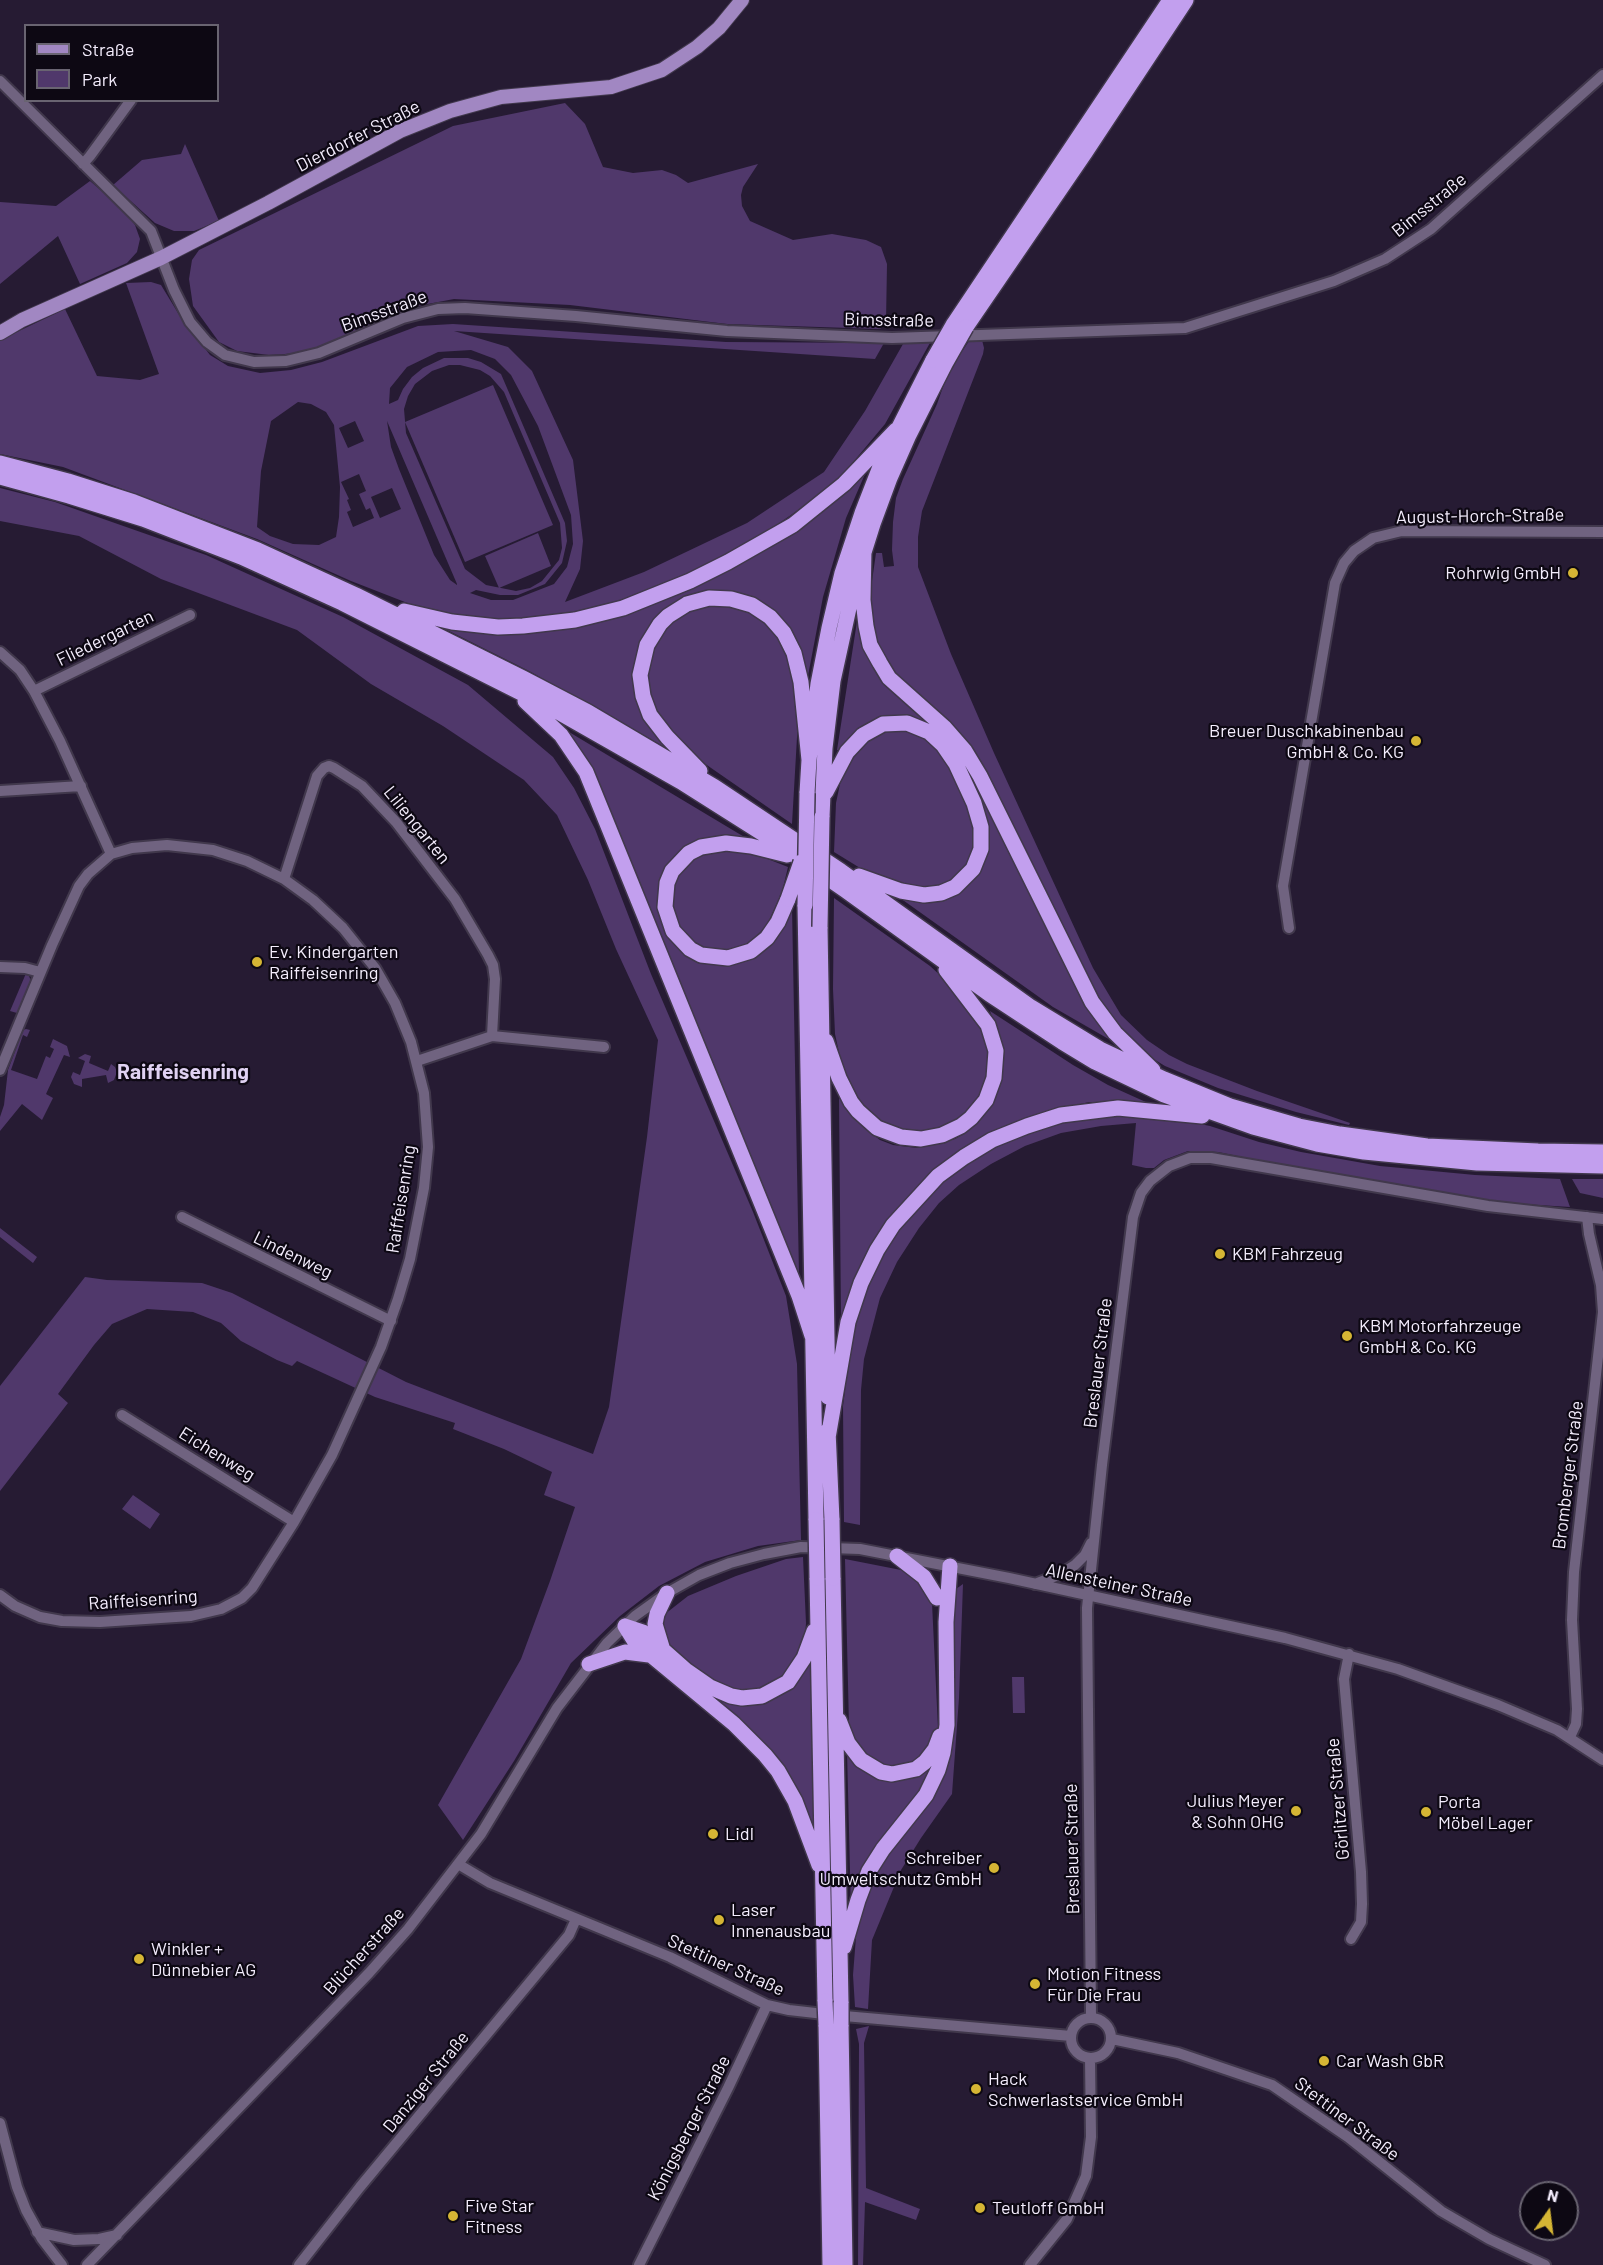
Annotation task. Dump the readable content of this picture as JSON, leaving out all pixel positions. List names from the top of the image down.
{
  "streets": {
    "main road": ["Dierdorfer Straße"],
    "street": [
      "Bimsstraße",
      "August-Horch-Straße",
      "Fliedergarten",
      "Liliengarten",
      "Raiffeisenring",
      "Lindenweg",
      "Breslauer Straße",
      "Eichenweg",
      "Bromberger Straße",
      "Allensteiner Straße",
      "Görlitzer Straße",
      "Blücherstraße",
      "Stettiner Straße",
      "Danziger Straße",
      "Königsberger Straße"
    ]
  },
  "crossings": [
    ["Dierdorfer Straße", "Bimsstraße"],
    ["Liliengarten", "Raiffeisenring"],
    ["Raiffeisenring", "Lindenweg"],
    ["Raiffeisenring", "Eichenweg"],
    ["Breslauer Straße", "Bromberger Straße"],
    ["Breslauer Straße", "Allensteiner Straße"],
    ["Breslauer Straße", "Stettiner Straße"],
    ["Bromberger Straße", "Allensteiner Straße"],
    ["Allensteiner Straße", "Görlitzer Straße"],
    ["Allensteiner Straße", "Blücherstraße"],
    ["Blücherstraße", "Stettiner Straße"],
    ["Stettiner Straße", "Danziger Straße"],
    ["Stettiner Straße", "Königsberger Straße"]
  ],
  "districts": ["Raiffeisenring"],
  "places": [
    "Rohrwig GmbH",
    "Breuer Duschkabinenbau GmbH & Co. KG",
    "Ev. Kindergarten Raiffeisenring",
    "KBM Fahrzeug",
    "KBM Motorfahrzeuge GmbH & Co. KG",
    "Julius Meyer & Sohn OHG",
    "Porta Möbel Lager",
    "Lidl",
    "Schreiber Umweltschutz GmbH",
    "Laser Innenausbau",
    "Winkler + Dünnebier AG",
    "Motion Fitness Für Die Frau",
    "Car Wash GbR",
    "Hack Schwerlastservice GmbH",
    "Teutloff GmbH",
    "Five Star Fitness"
  ],
  "legend": ["Straße", "Park"],
  "north": "top"
}
